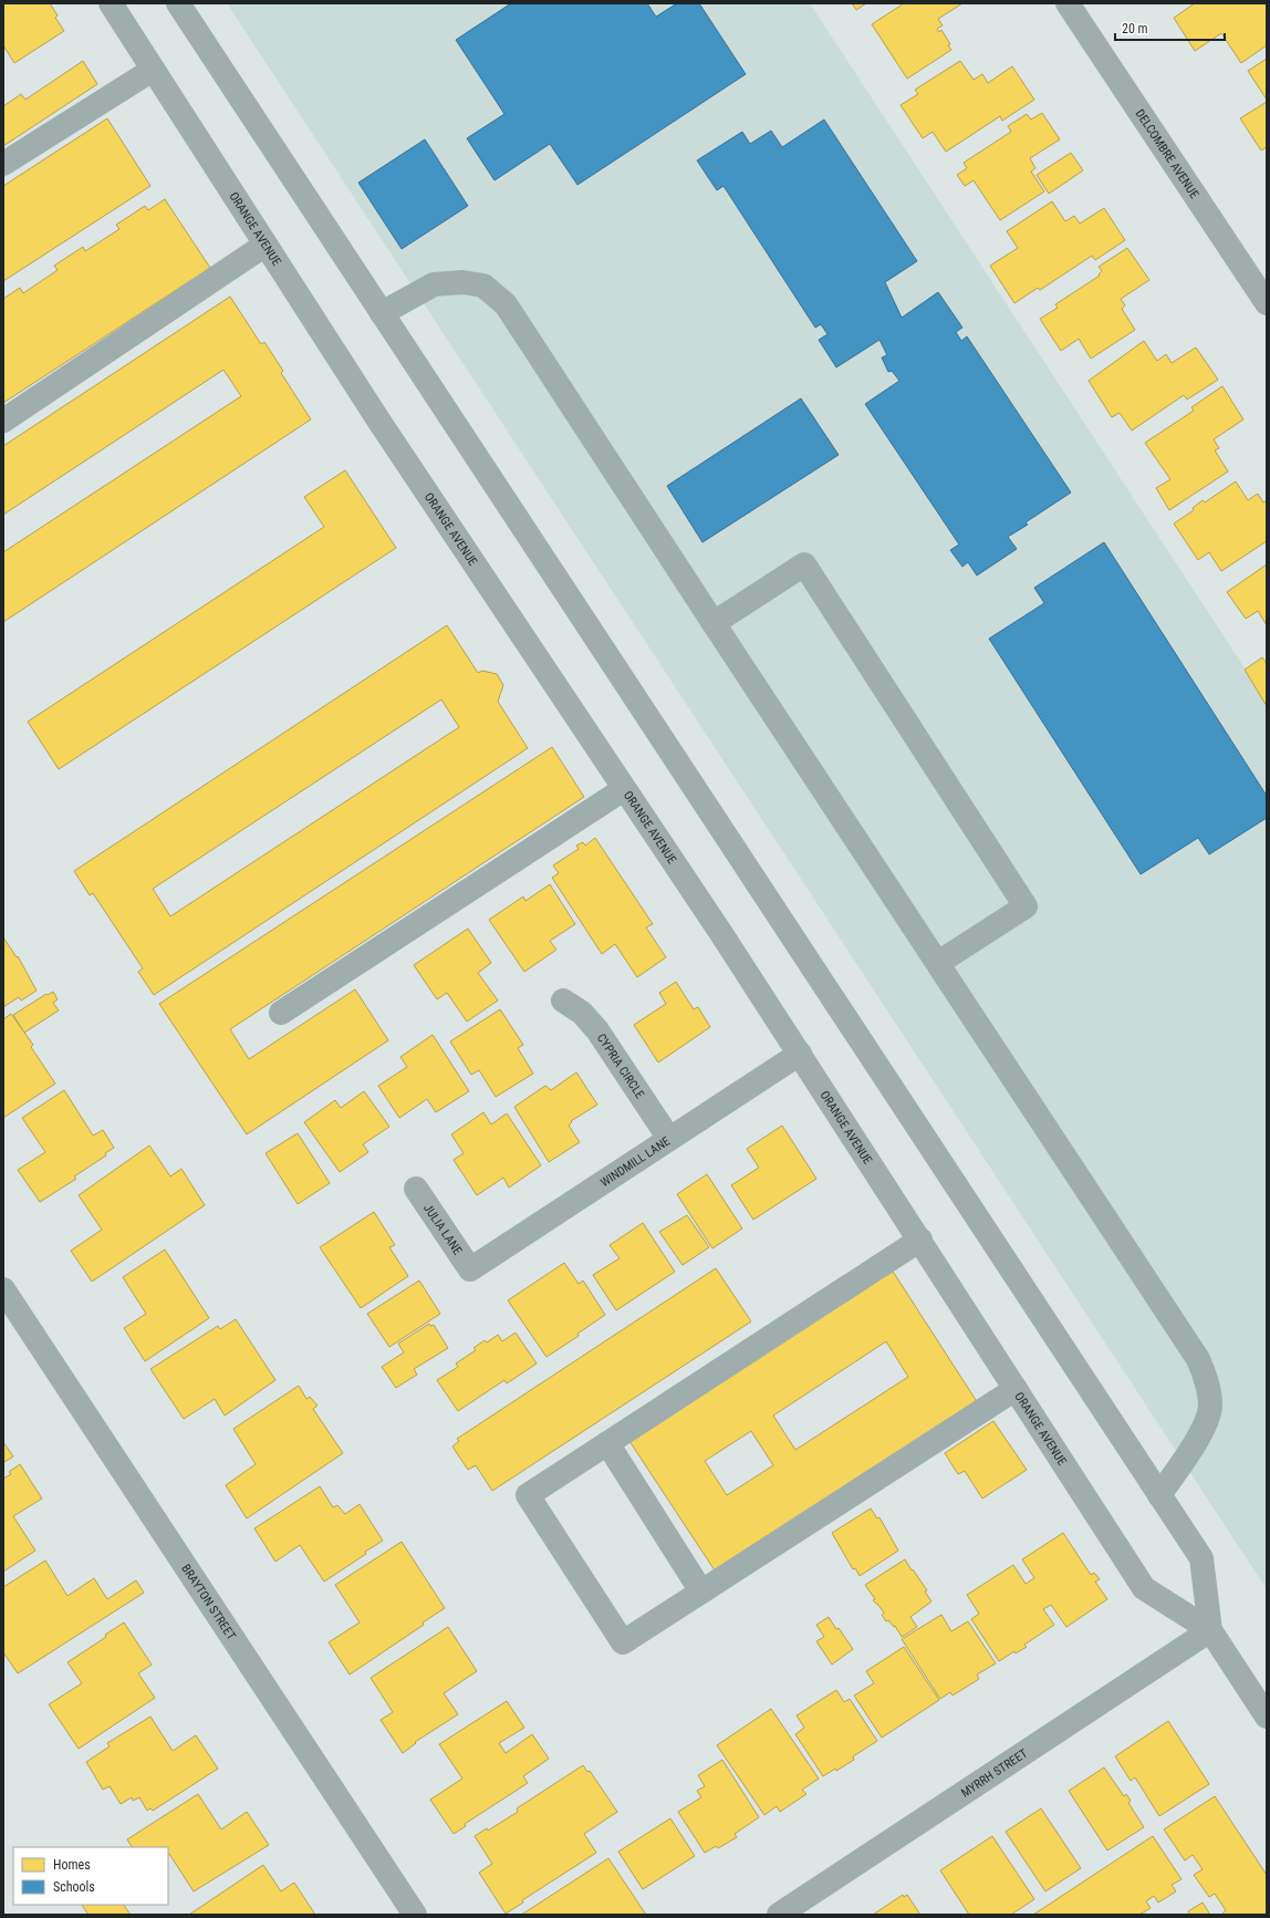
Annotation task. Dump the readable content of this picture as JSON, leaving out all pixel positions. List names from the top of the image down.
{
  "streets": {
    "street": [
      "DELCOMBRE AVENUE",
      "ORANGE AVENUE",
      "CYPRIA CIRCLE",
      "WINDMILL LANE",
      "JULIA LANE",
      "BRAYTON STREET",
      "MYRRH STREET"
    ]
  },
  "crossings": [
    ["ORANGE AVENUE", "WINDMILL LANE"],
    ["ORANGE AVENUE", "MYRRH STREET"],
    ["CYPRIA CIRCLE", "WINDMILL LANE"],
    ["WINDMILL LANE", "JULIA LANE"]
  ],
  "legend": ["Homes", "Schools"],
  "scale_bar": "20 m"
}
